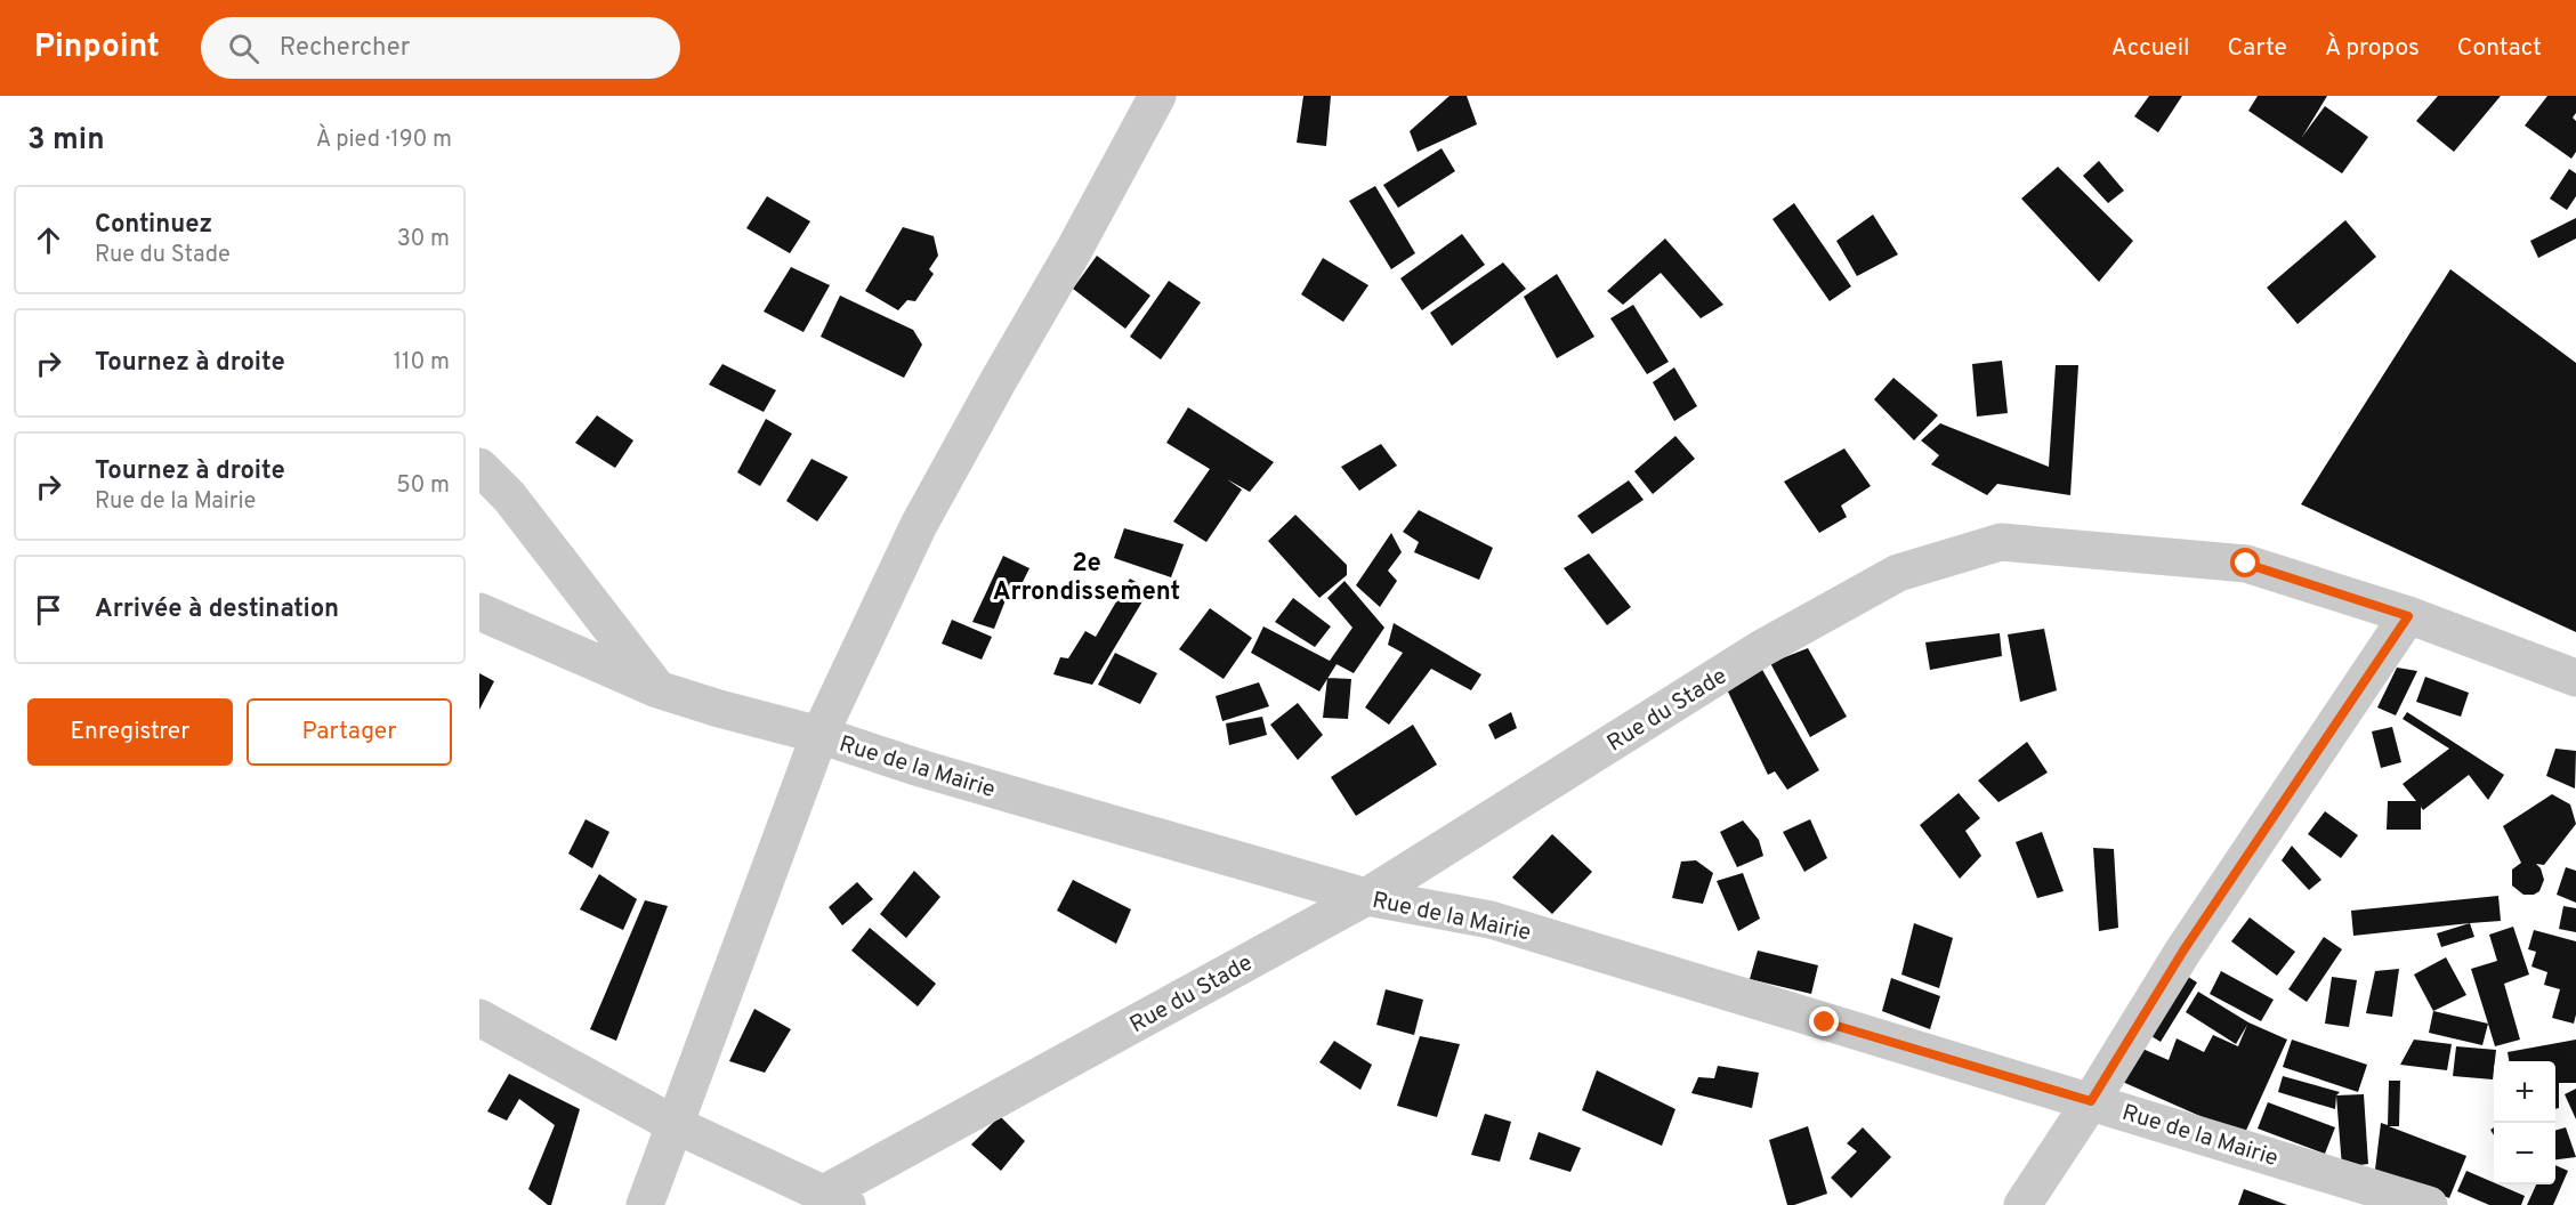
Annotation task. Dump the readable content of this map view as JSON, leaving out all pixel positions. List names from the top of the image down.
{
  "streets": {
    "street": ["Rue du Stade", "Rue de la Mairie"]
  },
  "crossings": [
    ["Rue du Stade", "Rue de la Mairie"]
  ],
  "districts": ["2e Arrondissement"],
  "page": {
    "header": "Pinpoint",
    "search": "Rechercher",
    "nav": [
      "Accueil",
      "Carte",
      "À propos",
      "Contact"
    ],
    "heading": ["3 min", "À pied · 190 m"],
    "list": [
      ["Continuez", "Rue du Stade", "30 m"],
      ["Tournez à droite", "110 m"],
      ["Tournez à droite", "Rue de la Mairie", "50 m"],
      "Arrivée à destination"
    ],
    "buttons": ["Enregistrer", "Partager"],
    "map_buttons": ["+", "−"]
  }
}
